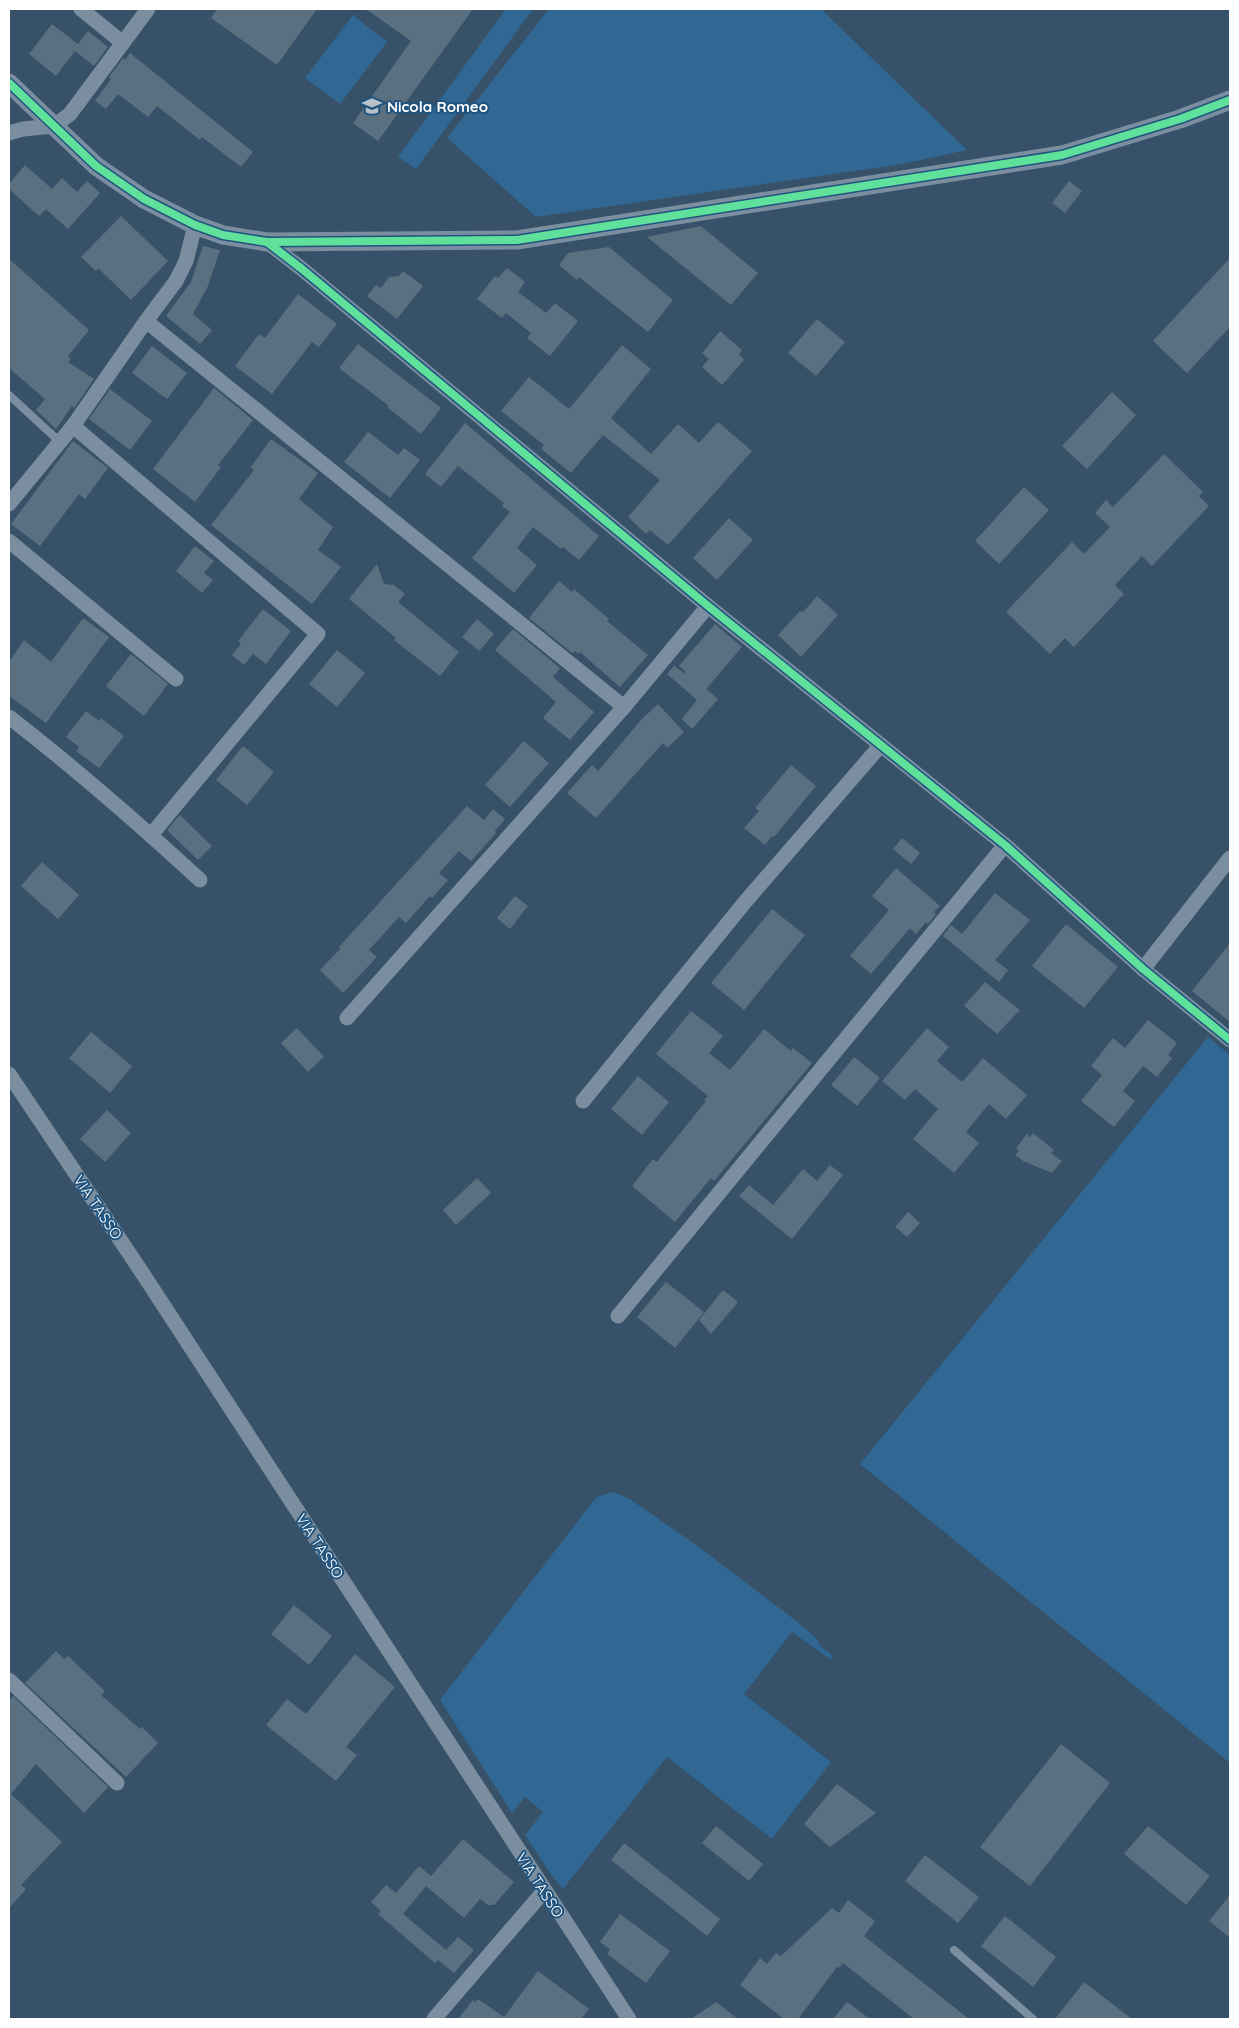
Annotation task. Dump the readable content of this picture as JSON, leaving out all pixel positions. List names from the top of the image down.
{
  "streets": {
    "street": ["VIA TASSO"]
  },
  "places": {
    "school or university": ["Nicola Romeo"]
  }
}
